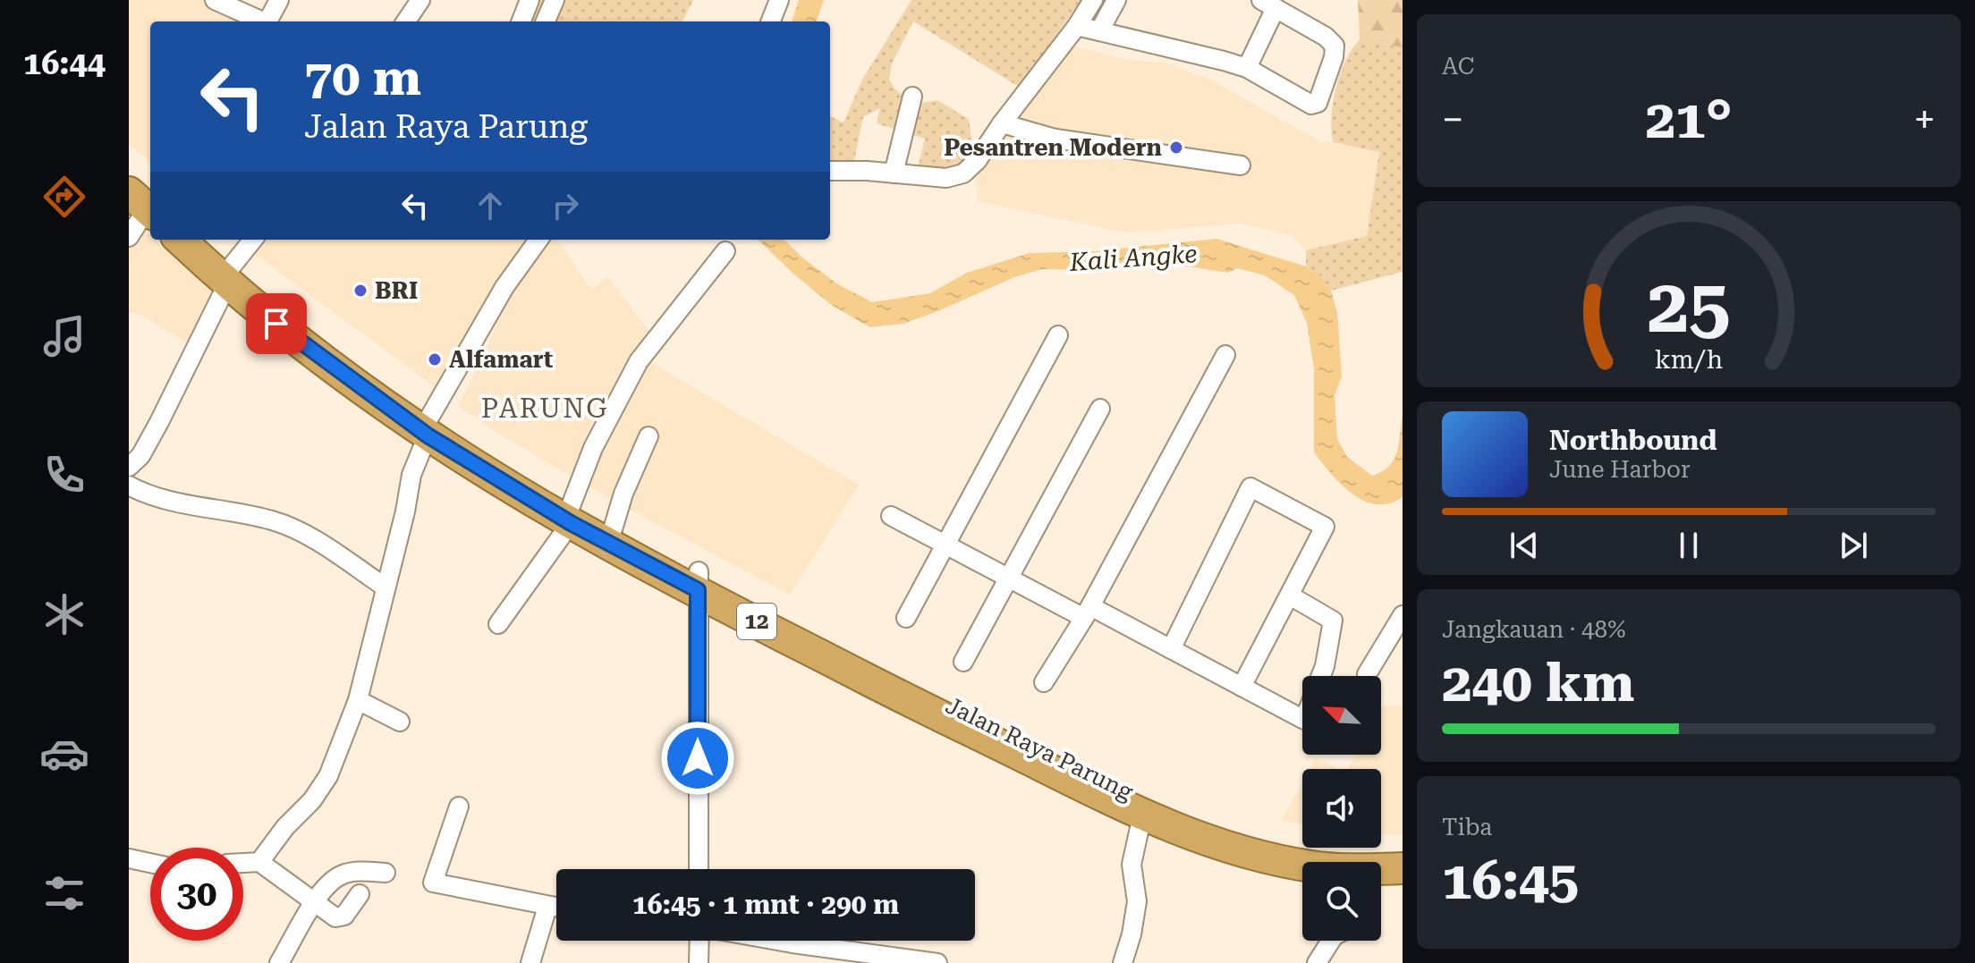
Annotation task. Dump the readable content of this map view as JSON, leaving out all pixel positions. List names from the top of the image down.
{
  "streets": {
    "highway": ["12", "Jalan Raya Parung"]
  },
  "districts": ["PARUNG"],
  "water": ["Kali Angke"],
  "places": ["Pesantren Modern", "BRI", "Alfamart"],
  "north": "top left",
  "page": {
    "tabs": "16:44",
    "tile": [
      "AC",
      ["Jangkauan · 48%", "240 km"],
      ["Tiba", "16:45"]
    ],
    "turn": ["70 m", "Jalan Raya Parung"],
    "heat": ["−", "21°", "+"],
    "song": ["Northbound", "June Harbor"],
    "limit": "30",
    "trip": "16:45 · 1 mnt · 290 m",
    "gauge": ["25", "km/h"]
  }
}
